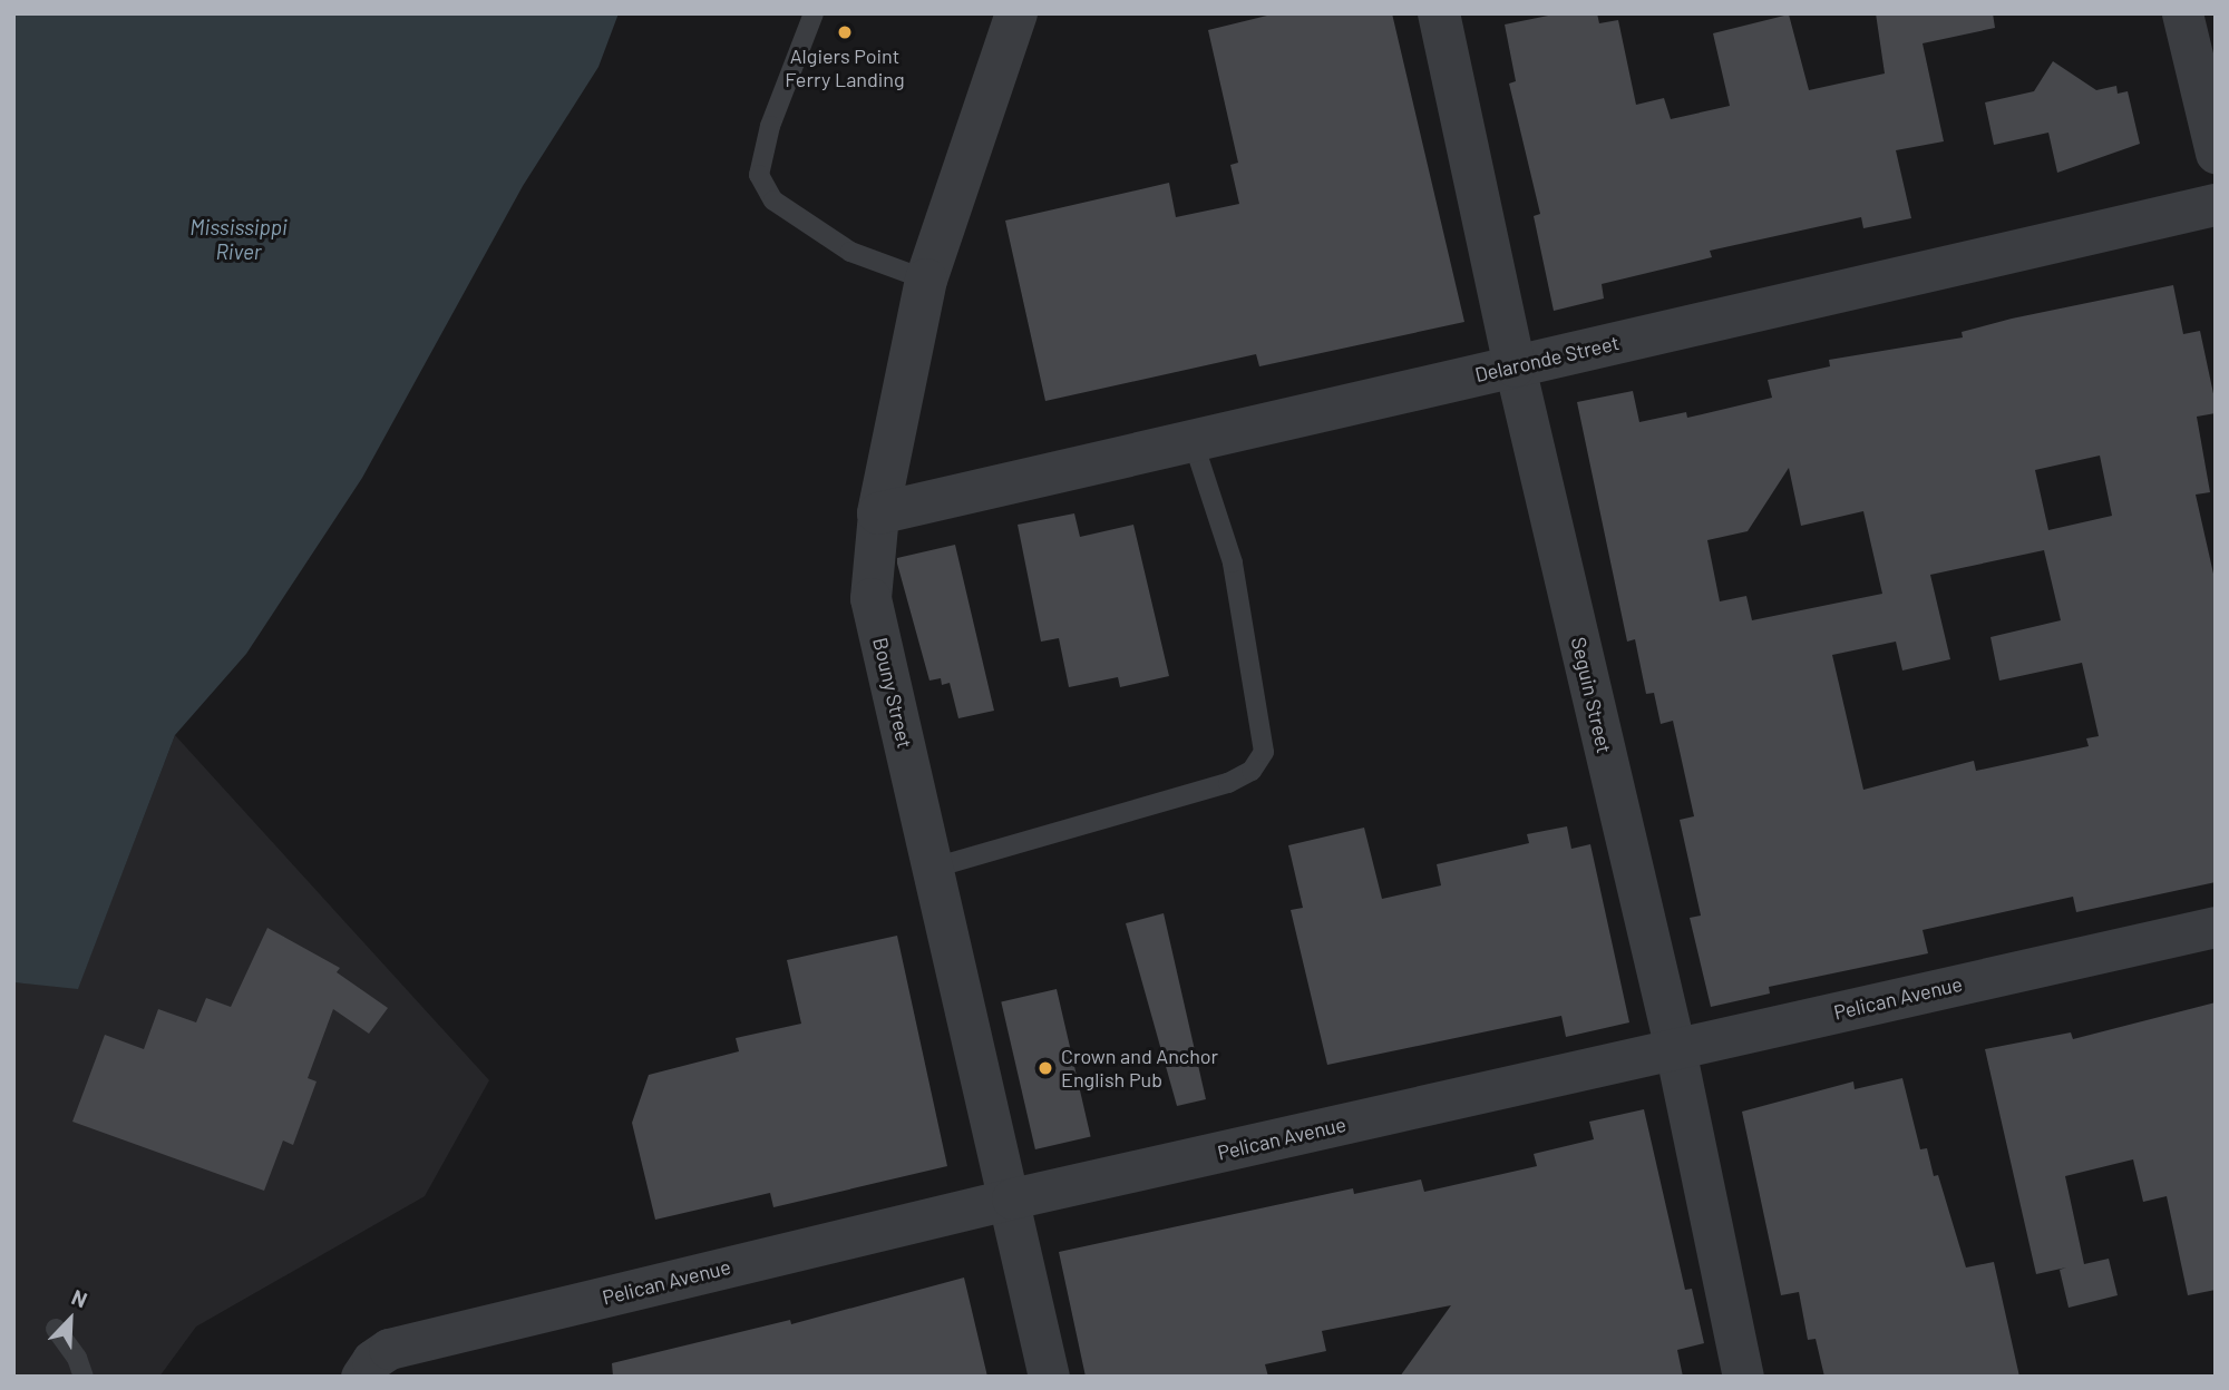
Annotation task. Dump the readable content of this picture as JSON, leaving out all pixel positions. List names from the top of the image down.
{
  "streets": {
    "street": [
      "Delaronde Street",
      "Bouny Street",
      "Seguin Street",
      "Pelican Avenue"
    ]
  },
  "crossings": [
    ["Delaronde Street", "Bouny Street"],
    ["Delaronde Street", "Seguin Street"],
    ["Bouny Street", "Pelican Avenue"],
    ["Seguin Street", "Pelican Avenue"]
  ],
  "water": ["Mississippi River"],
  "places": ["Algiers Point Ferry Landing", "Crown and Anchor English Pub"],
  "north": "top right"
}
